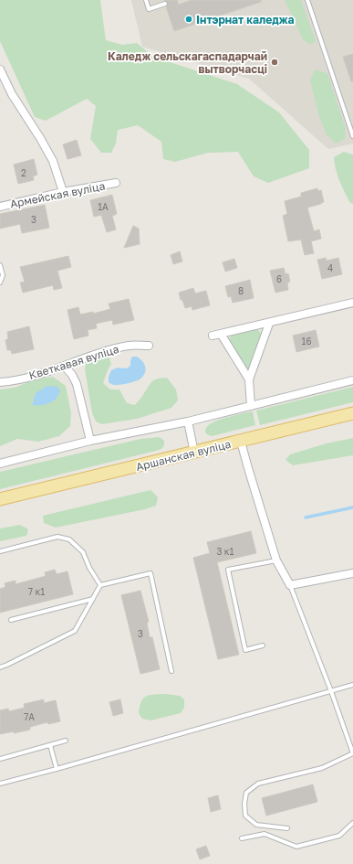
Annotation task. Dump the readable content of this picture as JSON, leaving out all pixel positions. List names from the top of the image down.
{
  "streets": {
    "main road": ["Аршанская вуліца"],
    "street": ["Армейская вуліца", "Кветкавая вуліца"]
  },
  "places": ["Інтэрнат каледжа", "Каледж сельскагаспадарчай вытворчасці"],
  "house_numbers": [
    "2",
    "1А",
    "3",
    "4",
    "6",
    "8",
    "16",
    "3 к1",
    "7 к1",
    "3",
    "7А"
  ]
}
